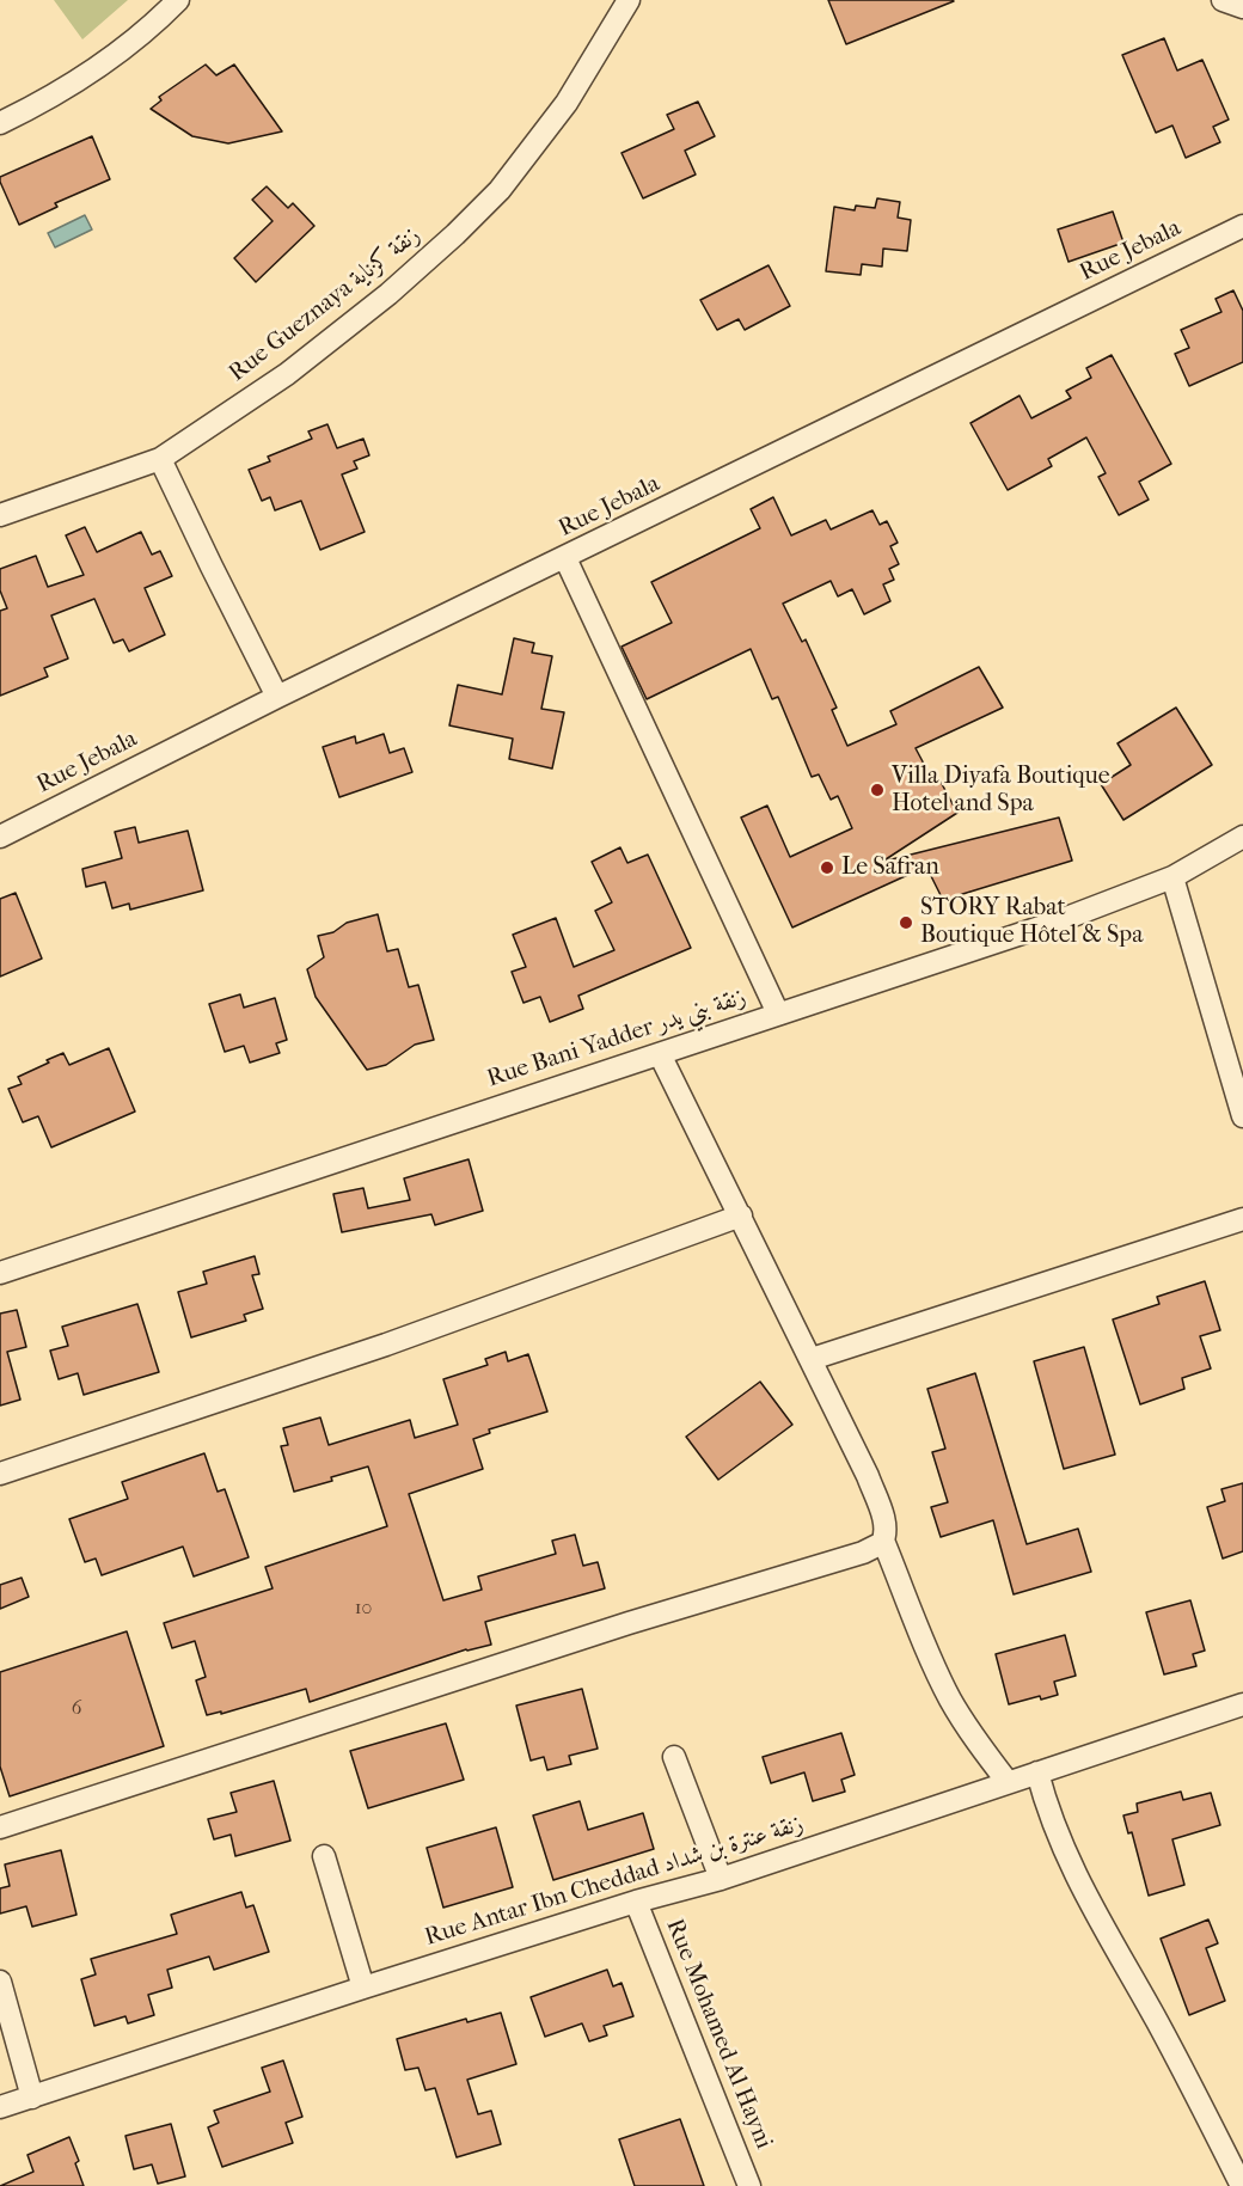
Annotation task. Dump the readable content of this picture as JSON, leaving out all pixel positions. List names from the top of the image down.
{
  "streets": {
    "street": [
      "Rue Jebala",
      "Rue Gueznaya زنقة كزناية",
      "Rue Bani Yadder زنقة بني يدر",
      "Rue Antar Ibn Cheddad زنقة عنترة بن شداد",
      "Rue Mohamed Al Hayni"
    ]
  },
  "crossings": [
    ["Rue Antar Ibn Cheddad زنقة عنترة بن شداد", "Rue Mohamed Al Hayni"]
  ],
  "places": ["Villa Diyafa Boutique Hotel and Spa", "Le Safran", "STORY Rabat Boutique Hôtel & Spa"],
  "house_numbers": ["10", "6"]
}
